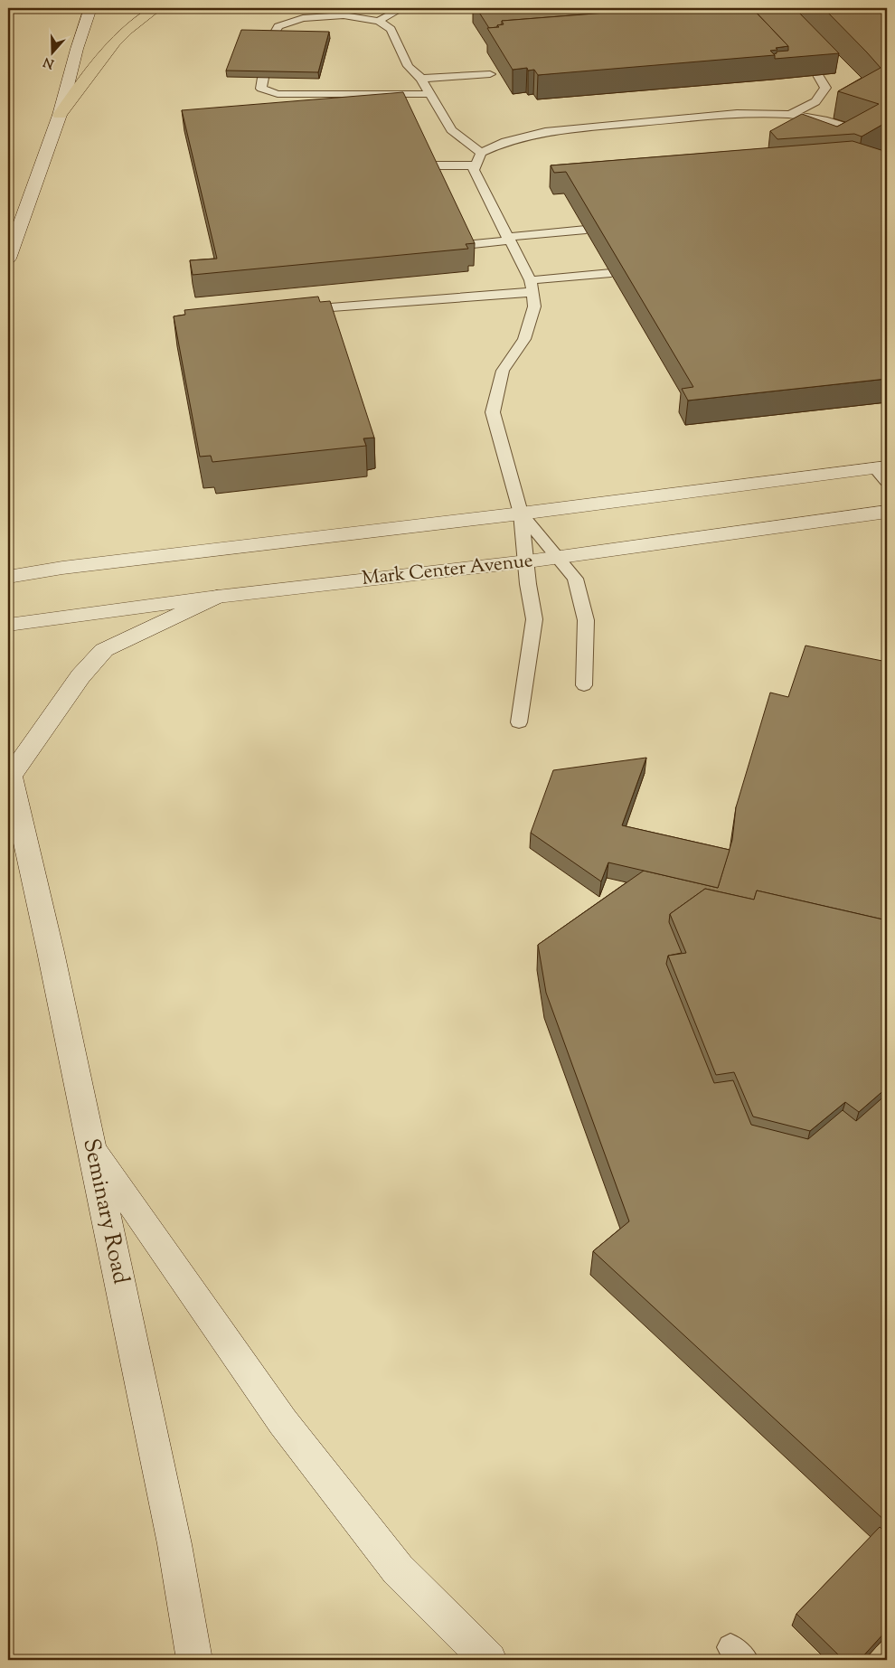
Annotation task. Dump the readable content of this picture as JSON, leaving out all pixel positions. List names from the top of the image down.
{
  "streets": {
    "main road": ["Mark Center Avenue", "Seminary Road"]
  },
  "north": "bottom"
}
